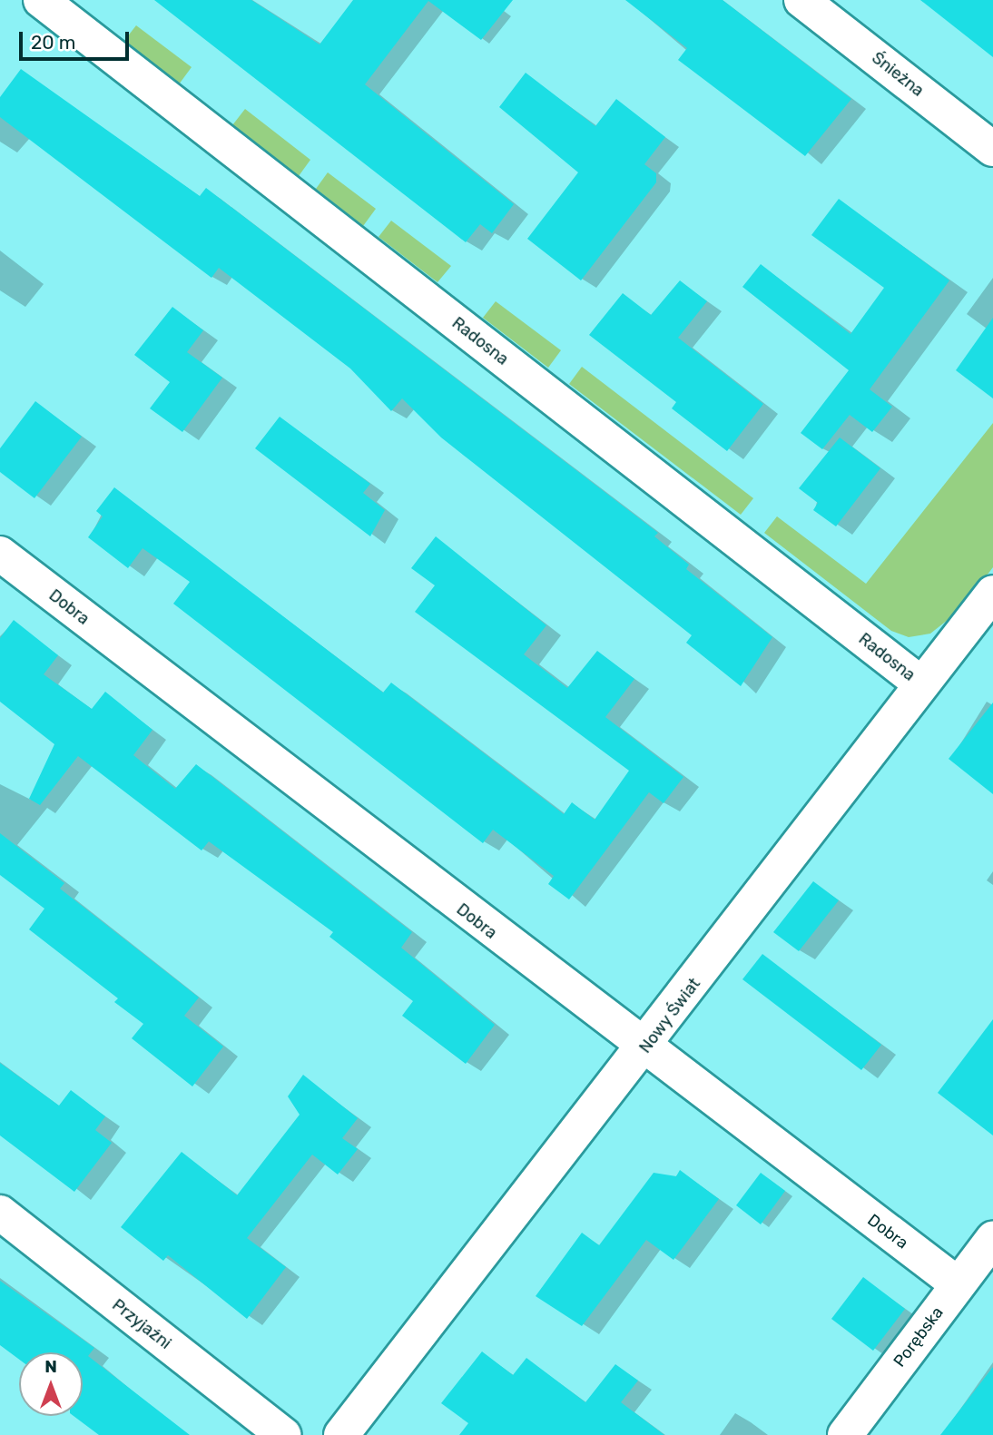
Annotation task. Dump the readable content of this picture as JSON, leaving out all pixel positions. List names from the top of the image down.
{
  "streets": {
    "street": [
      "Śnieżna",
      "Radosna",
      "Dobra",
      "Nowy Świat",
      "Przyjaźni",
      "Porębska"
    ]
  },
  "crossings": [
    ["Radosna", "Nowy Świat"],
    ["Dobra", "Nowy Świat"],
    ["Dobra", "Porębska"]
  ],
  "scale_bar": "20 m",
  "north": "top"
}
